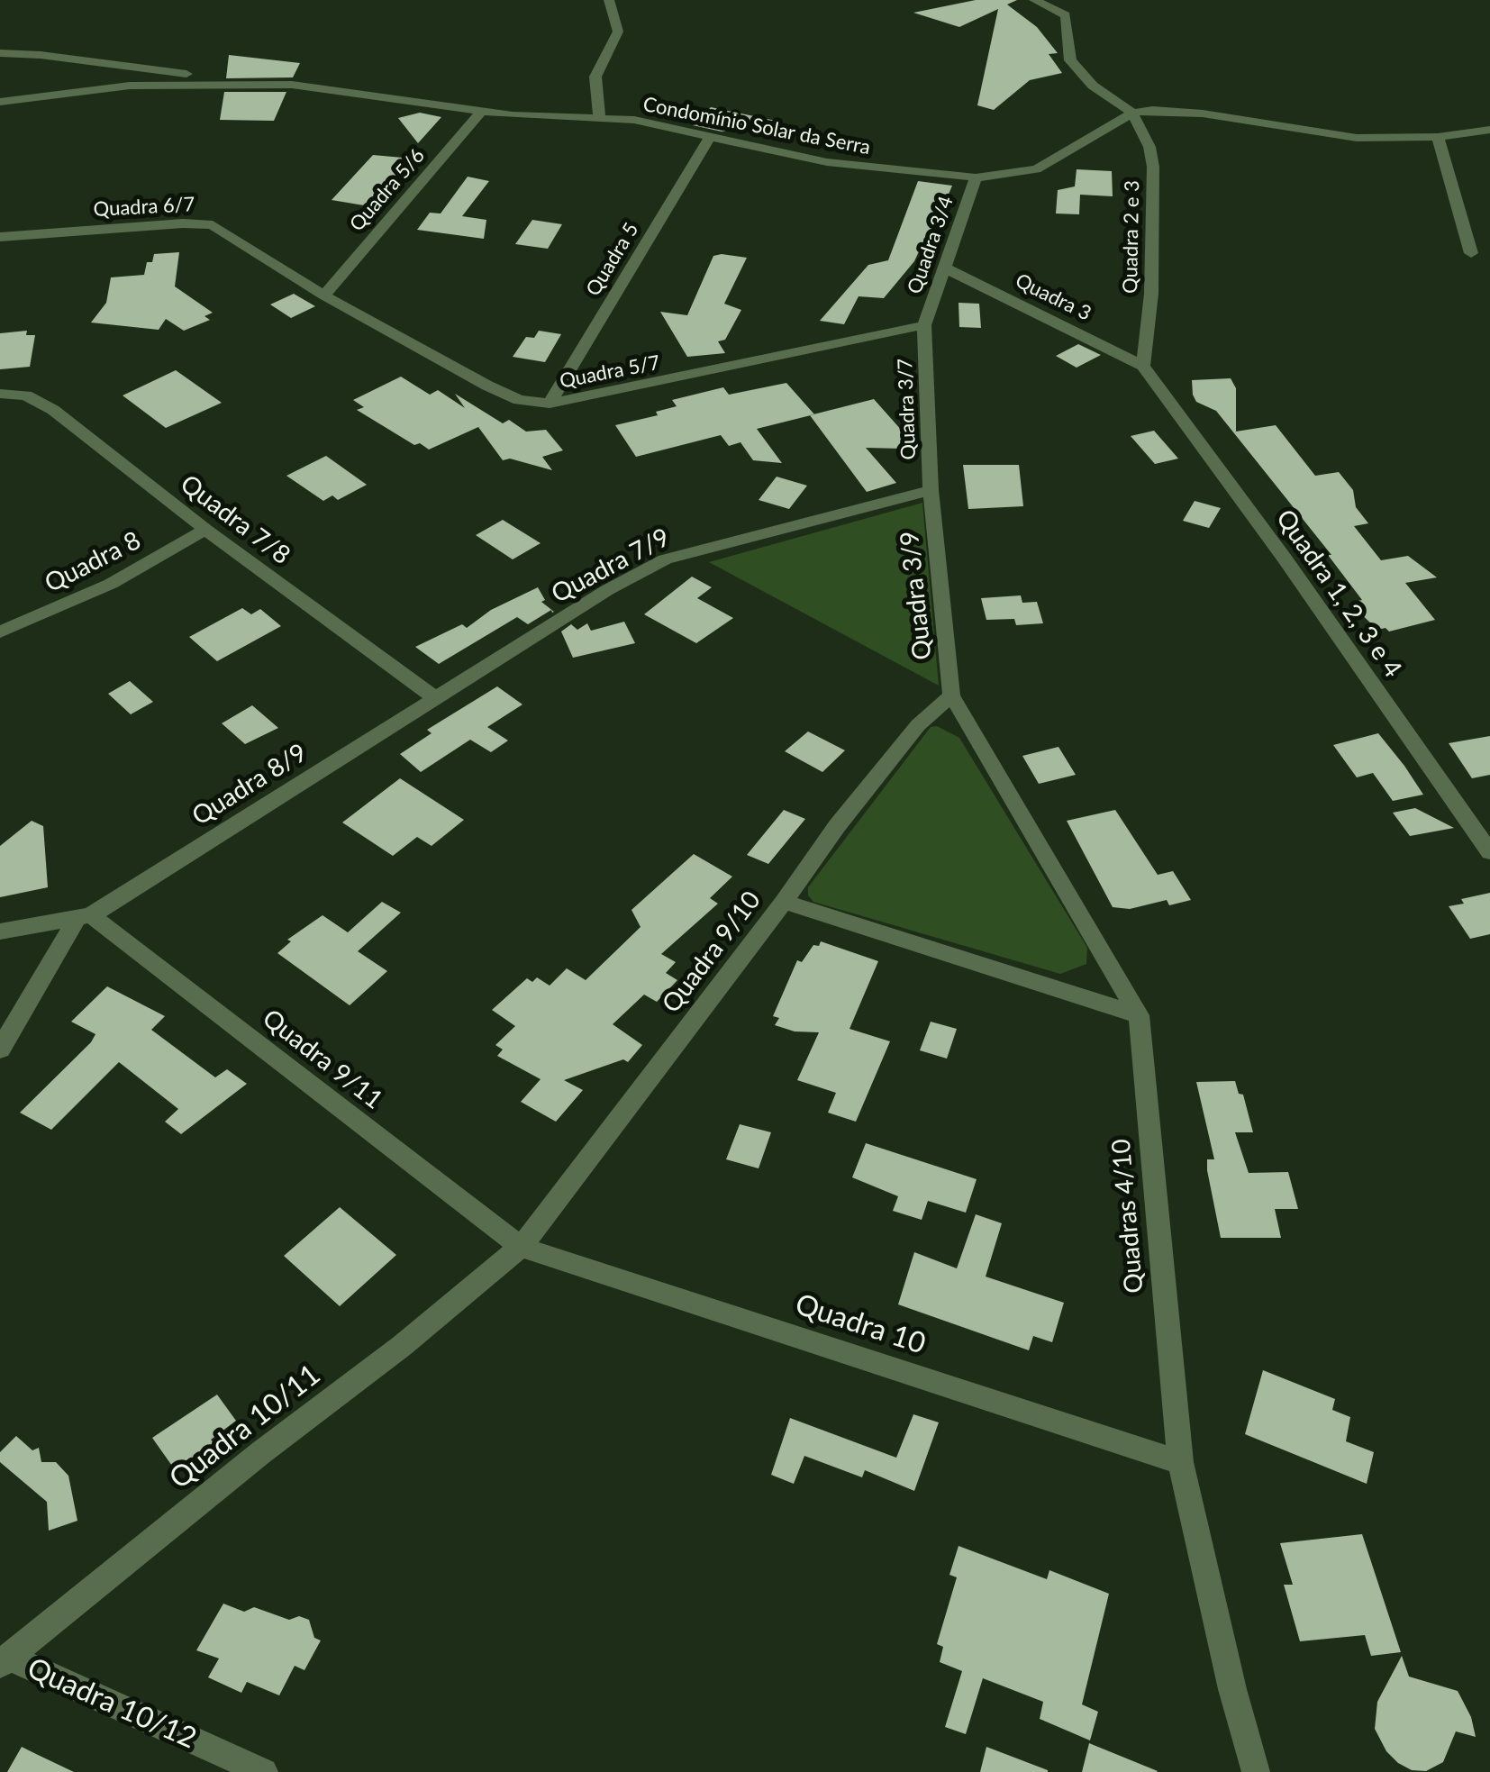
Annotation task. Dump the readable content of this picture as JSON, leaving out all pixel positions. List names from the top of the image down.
{
  "streets": {
    "street": [
      "Condomínio Solar da Serra",
      "Quadra 5/6",
      "Quadra 6/7",
      "Quadra 2 e 3",
      "Quadra 3/4",
      "Quadra 5",
      "Quadra 3",
      "Quadra 5/7",
      "Quadra 3/7",
      "Quadra 7/8",
      "Quadra 8",
      "Quadra 7/9",
      "Quadra 1, 2, 3 e 4",
      "Quadra 3/9",
      "Quadra 8/9",
      "Quadra 9/10",
      "Quadra 9/11",
      "Quadras 4/10",
      "Quadra 10",
      "Quadra 10/11",
      "Quadra 10/12"
    ]
  },
  "crossings": [
    ["Condomínio Solar da Serra", "Quadra 5/6"],
    ["Condomínio Solar da Serra", "Quadra 2 e 3"],
    ["Condomínio Solar da Serra", "Quadra 3/4"],
    ["Condomínio Solar da Serra", "Quadra 5"],
    ["Quadra 5/6", "Quadra 6/7"],
    ["Quadra 5/6", "Quadra 5/7"],
    ["Quadra 6/7", "Quadra 5/7"],
    ["Quadra 2 e 3", "Quadra 3"],
    ["Quadra 2 e 3", "Quadra 1, 2, 3 e 4"],
    ["Quadra 3/4", "Quadra 3"],
    ["Quadra 3/4", "Quadra 5/7"],
    ["Quadra 3/4", "Quadra 3/7"],
    ["Quadra 5", "Quadra 5/7"],
    ["Quadra 3", "Quadra 1, 2, 3 e 4"],
    ["Quadra 5/7", "Quadra 3/7"],
    ["Quadra 3/7", "Quadra 7/9"],
    ["Quadra 3/7", "Quadra 3/9"],
    ["Quadra 7/8", "Quadra 8"],
    ["Quadra 7/8", "Quadra 7/9"],
    ["Quadra 7/8", "Quadra 8/9"],
    ["Quadra 7/9", "Quadra 3/9"],
    ["Quadra 7/9", "Quadra 8/9"],
    ["Quadra 3/9", "Quadra 9/10"],
    ["Quadra 3/9", "Quadras 4/10"],
    ["Quadra 8/9", "Quadra 9/11"],
    ["Quadra 9/10", "Quadra 9/11"],
    ["Quadra 9/10", "Quadras 4/10"],
    ["Quadra 9/10", "Quadra 10"],
    ["Quadra 9/10", "Quadra 10/11"],
    ["Quadra 9/11", "Quadra 10"],
    ["Quadra 9/11", "Quadra 10/11"],
    ["Quadras 4/10", "Quadra 10"],
    ["Quadra 10", "Quadra 10/11"],
    ["Quadra 10/11", "Quadra 10/12"]
  ]
}
